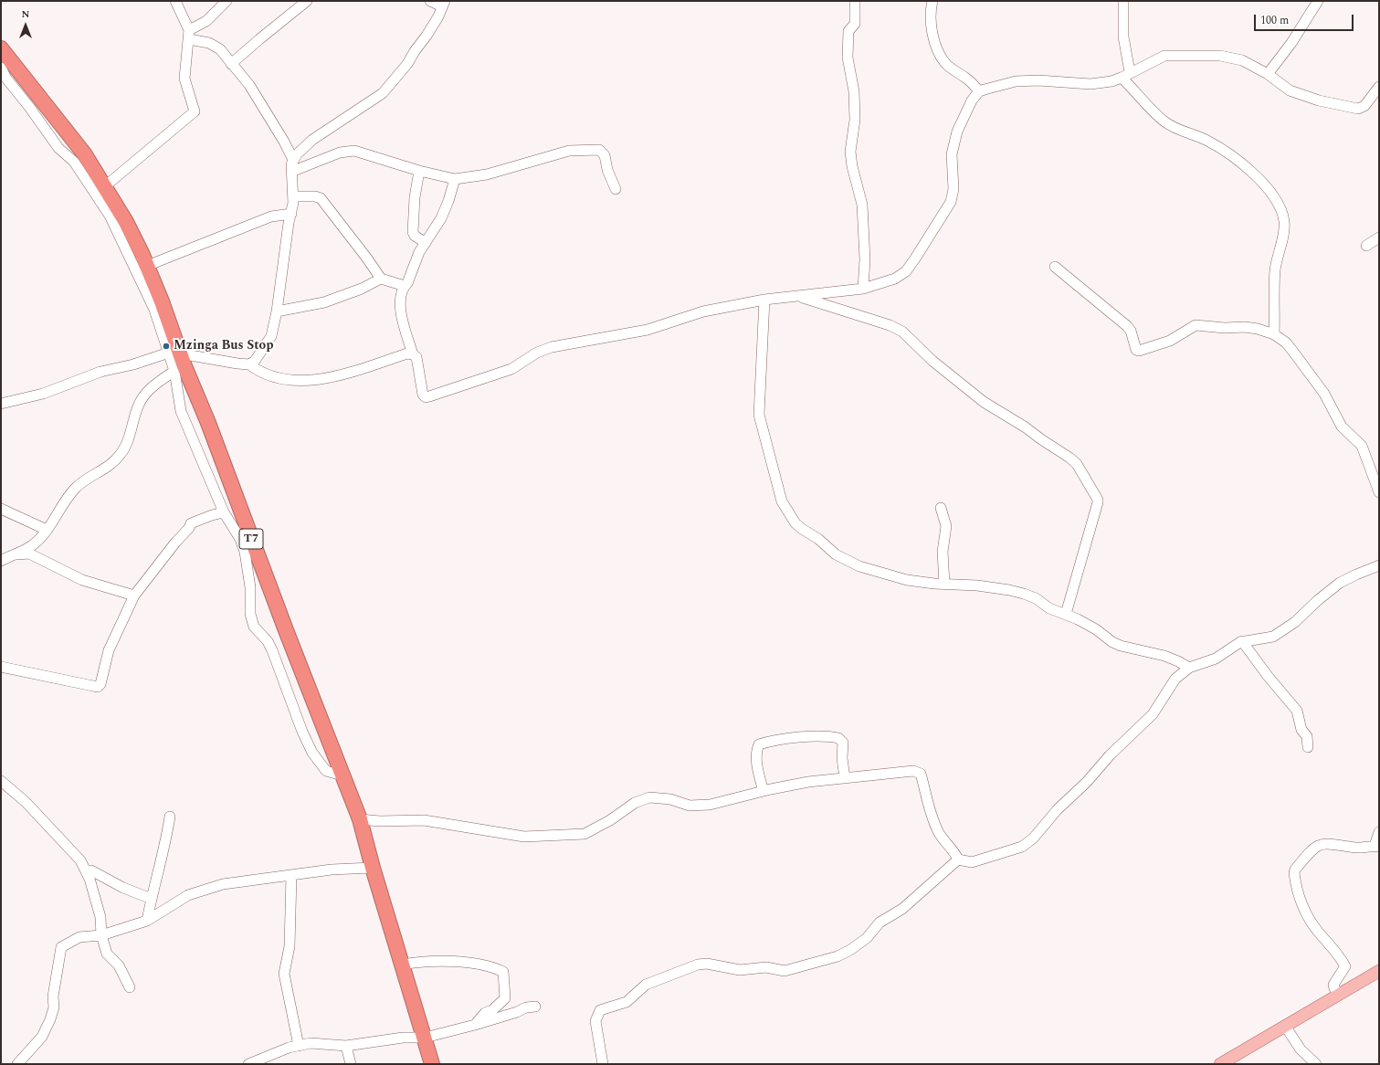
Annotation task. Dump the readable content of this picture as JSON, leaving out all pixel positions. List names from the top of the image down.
{
  "streets": {
    "highway": ["T7"]
  },
  "places": ["Mzinga Bus Stop"],
  "scale_bar": "100 m",
  "north": "top"
}
